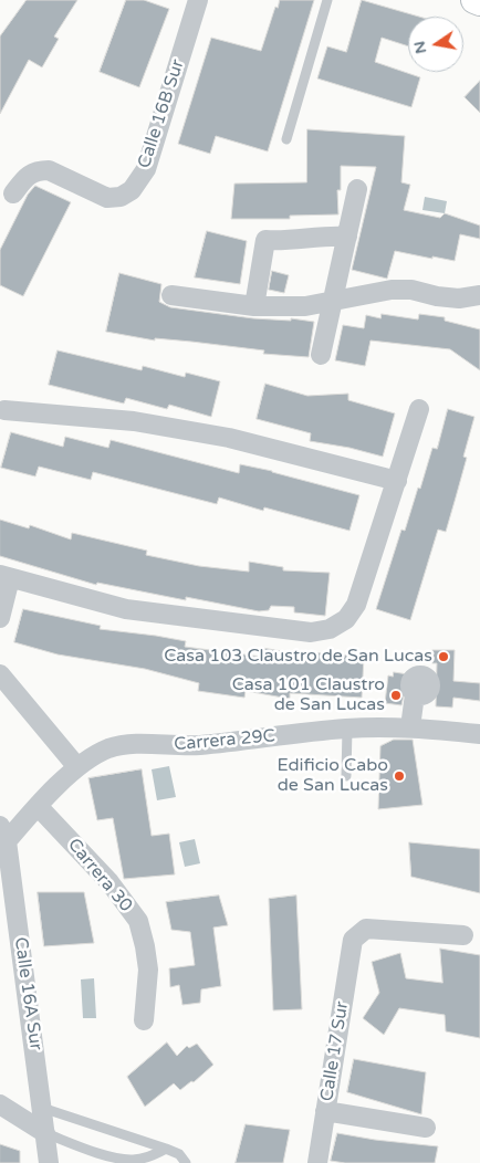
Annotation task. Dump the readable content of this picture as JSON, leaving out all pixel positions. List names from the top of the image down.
{
  "streets": {
    "street": [
      "Calle 16B Sur",
      "Carrera 29C",
      "Carrera 30",
      "Calle 16A Sur",
      "Calle 17 Sur"
    ]
  },
  "crossings": [
    ["Carrera 29C", "Carrera 30"],
    ["Carrera 29C", "Calle 16A Sur"]
  ],
  "places": ["Casa 103 Claustro de San Lucas", "Casa 101 Claustro de San Lucas", "Edificio Cabo de San Lucas"],
  "north": "left"
}
